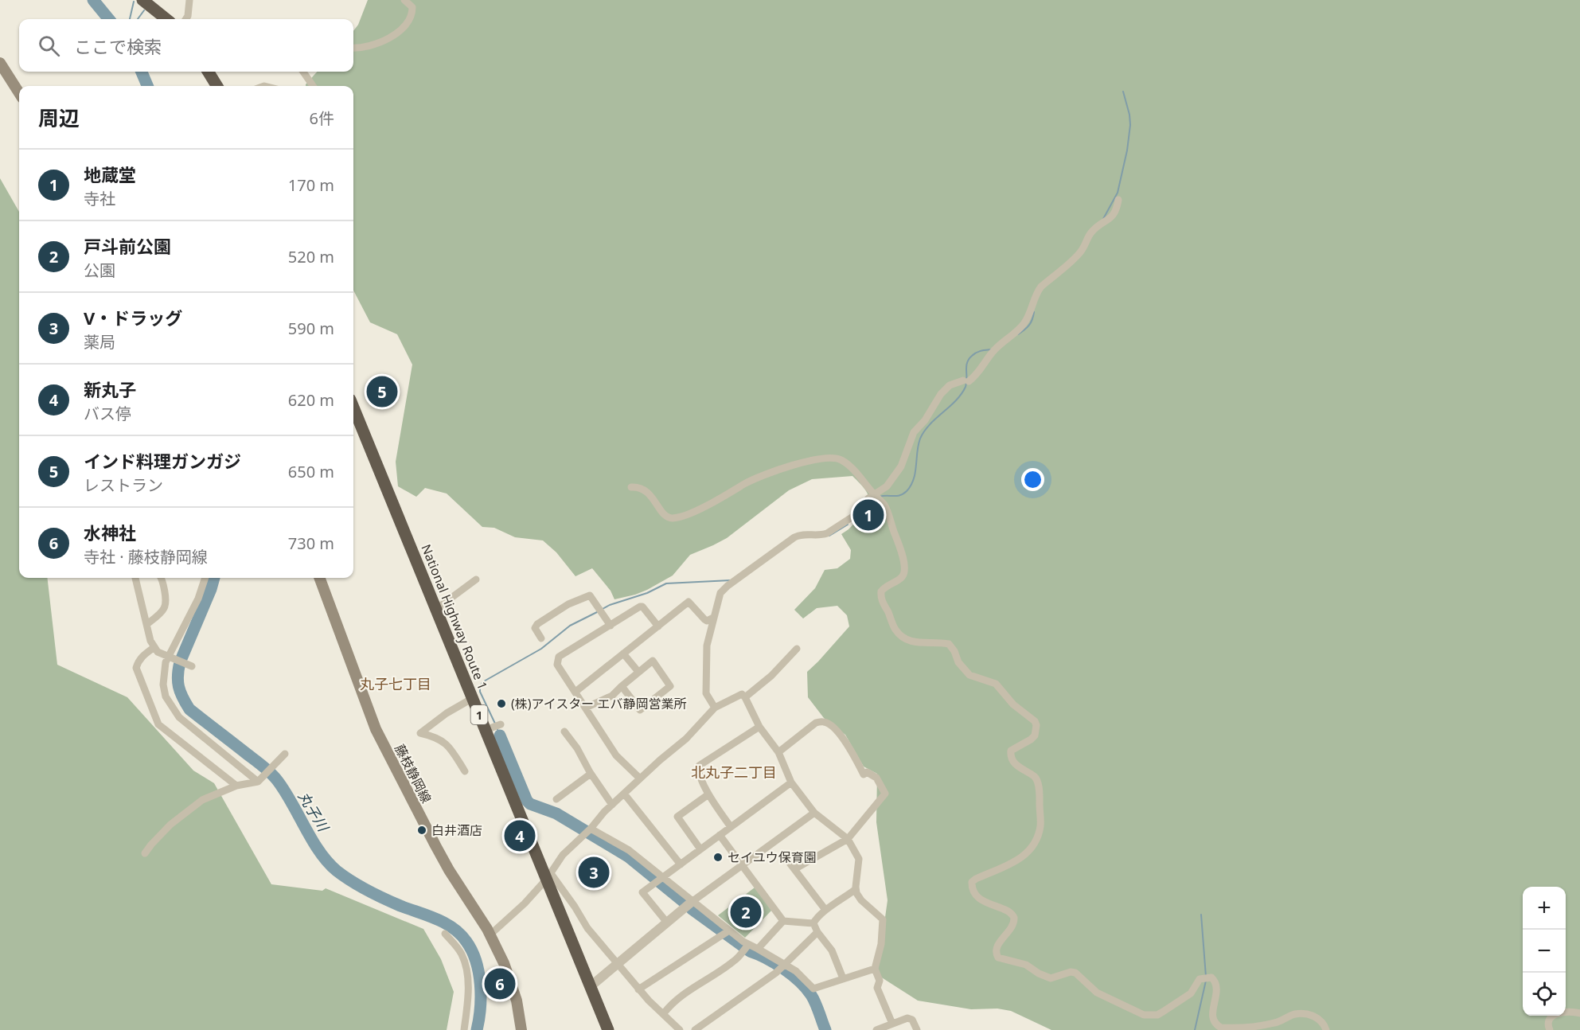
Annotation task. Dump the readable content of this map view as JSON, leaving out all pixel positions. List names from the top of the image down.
{
  "streets": {
    "highway": ["National Highway Route 1", "1"],
    "main road": ["藤枝静岡線"]
  },
  "districts": ["丸子七丁目", "北丸子二丁目"],
  "water": ["丸子川"],
  "places": ["(株)アイスター エバ静岡営業所", "白井酒店", "セイユウ保育園"],
  "page": {
    "search": "ここで検索",
    "heading": ["周辺", "6件"],
    "list": [
      {
        "mark": "1",
        "name": "地蔵堂",
        "note": "寺社",
        "value": "170 m"
      },
      {
        "mark": "2",
        "name": "戸斗前公園",
        "note": "公園",
        "value": "520 m"
      },
      {
        "mark": "3",
        "name": "V・ドラッグ",
        "note": "薬局",
        "value": "590 m"
      },
      {
        "mark": "4",
        "name": "新丸子",
        "note": "バス停",
        "value": "620 m"
      },
      {
        "mark": "5",
        "name": "インド料理ガンガジ",
        "note": "レストラン",
        "value": "650 m"
      },
      {
        "mark": "6",
        "name": "水神社",
        "note": "寺社 · 藤枝静岡線",
        "value": "730 m"
      }
    ],
    "pins": [
      "5",
      "1",
      "4",
      "3",
      "2",
      "6"
    ],
    "map_buttons": ["+", "−"]
  }
}
